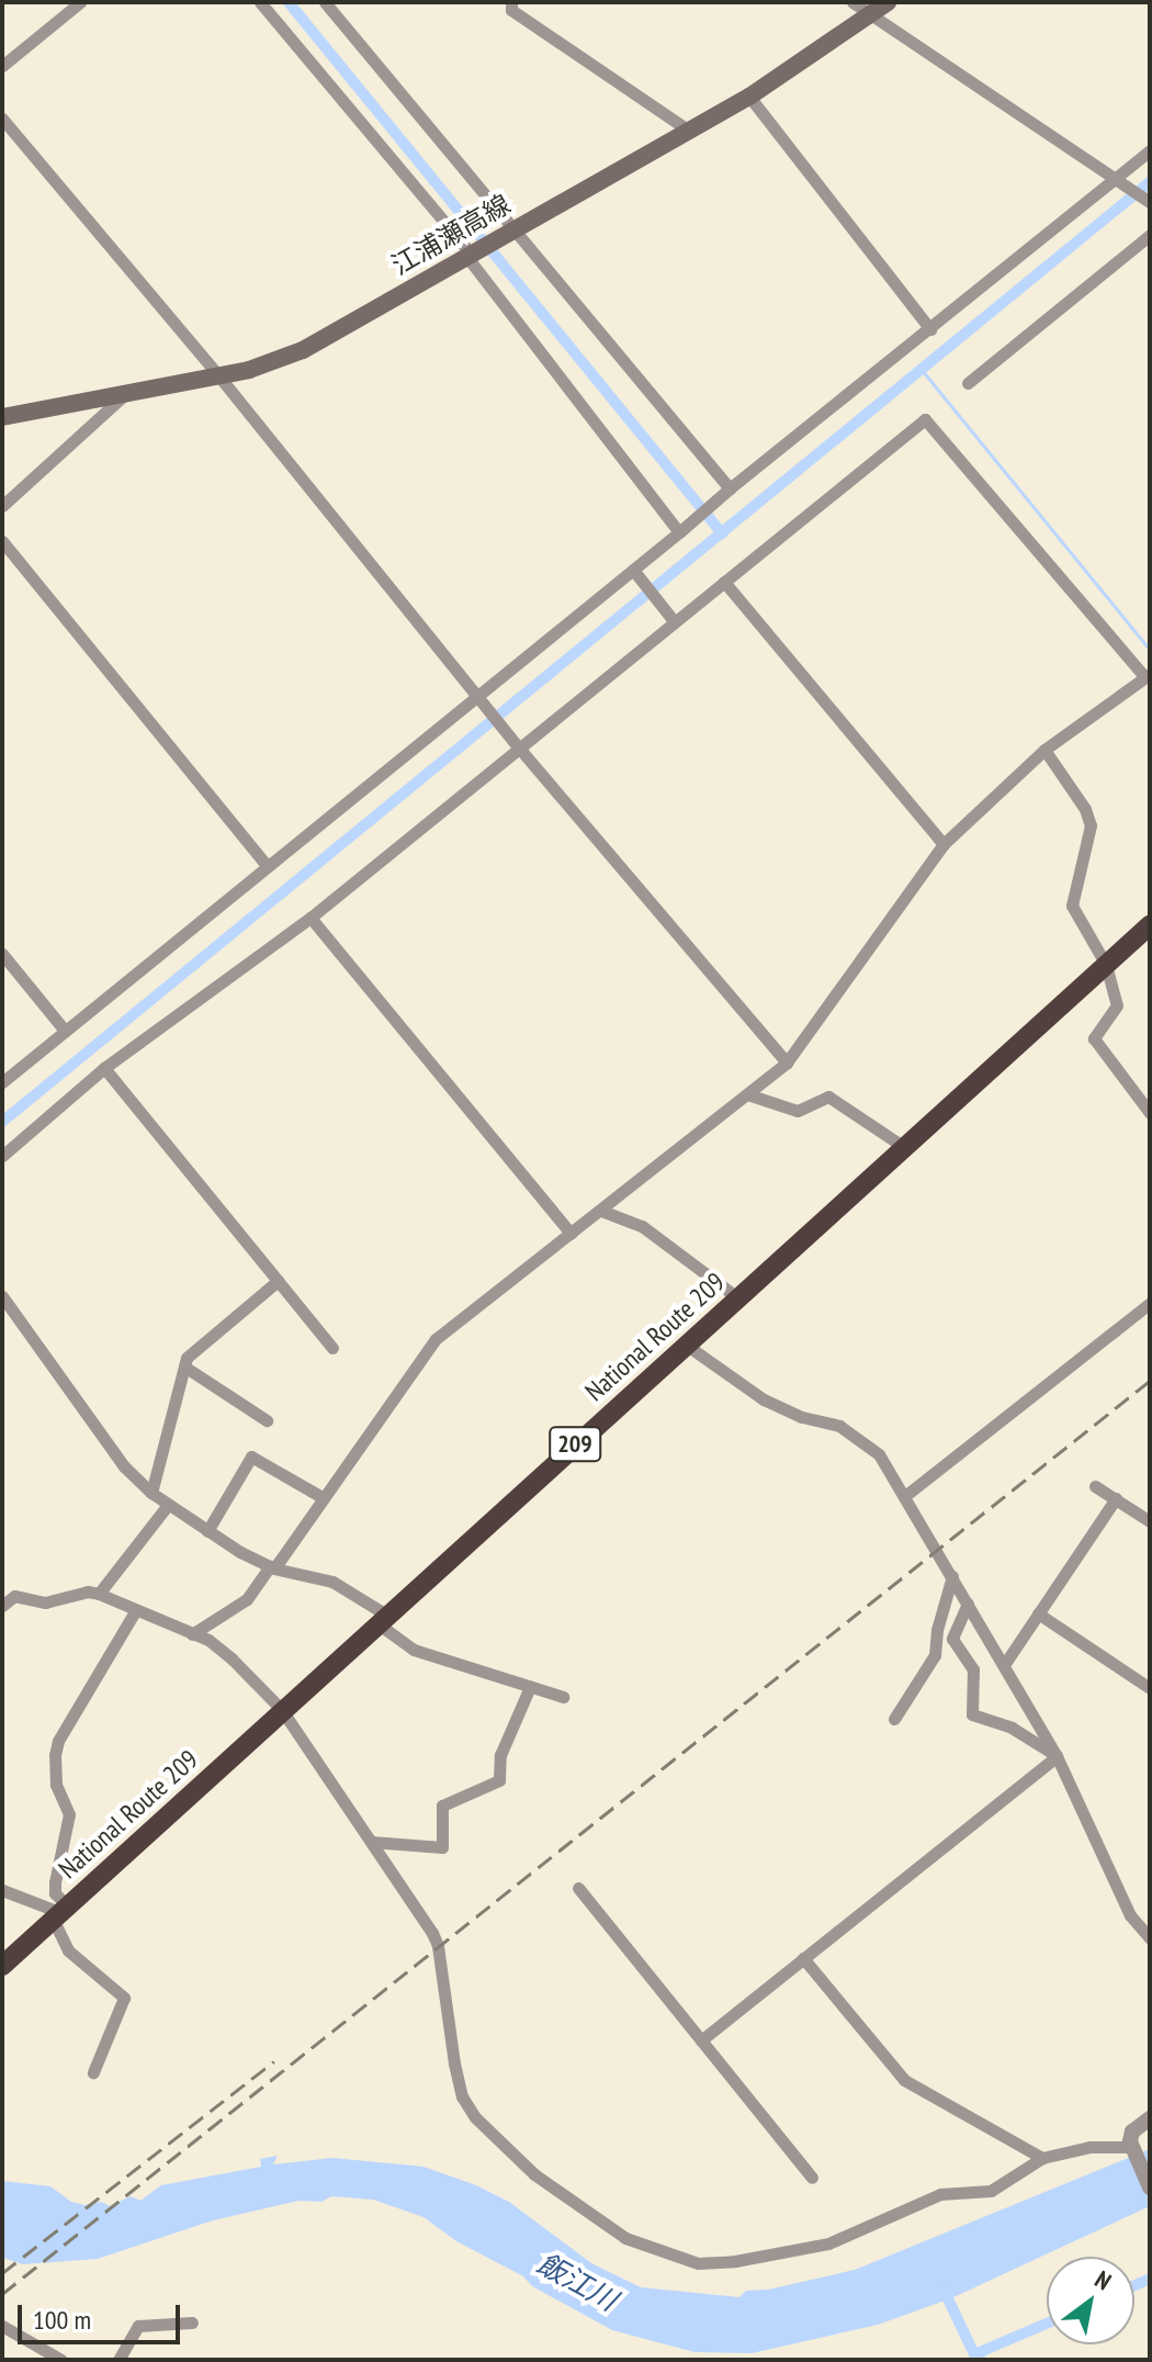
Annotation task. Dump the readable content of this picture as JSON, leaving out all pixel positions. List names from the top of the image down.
{
  "streets": {
    "highway": ["National Route 209", "209"],
    "main road": ["江浦瀬高線"]
  },
  "water": ["飯江川"],
  "scale_bar": "100 m",
  "north": "top right"
}
